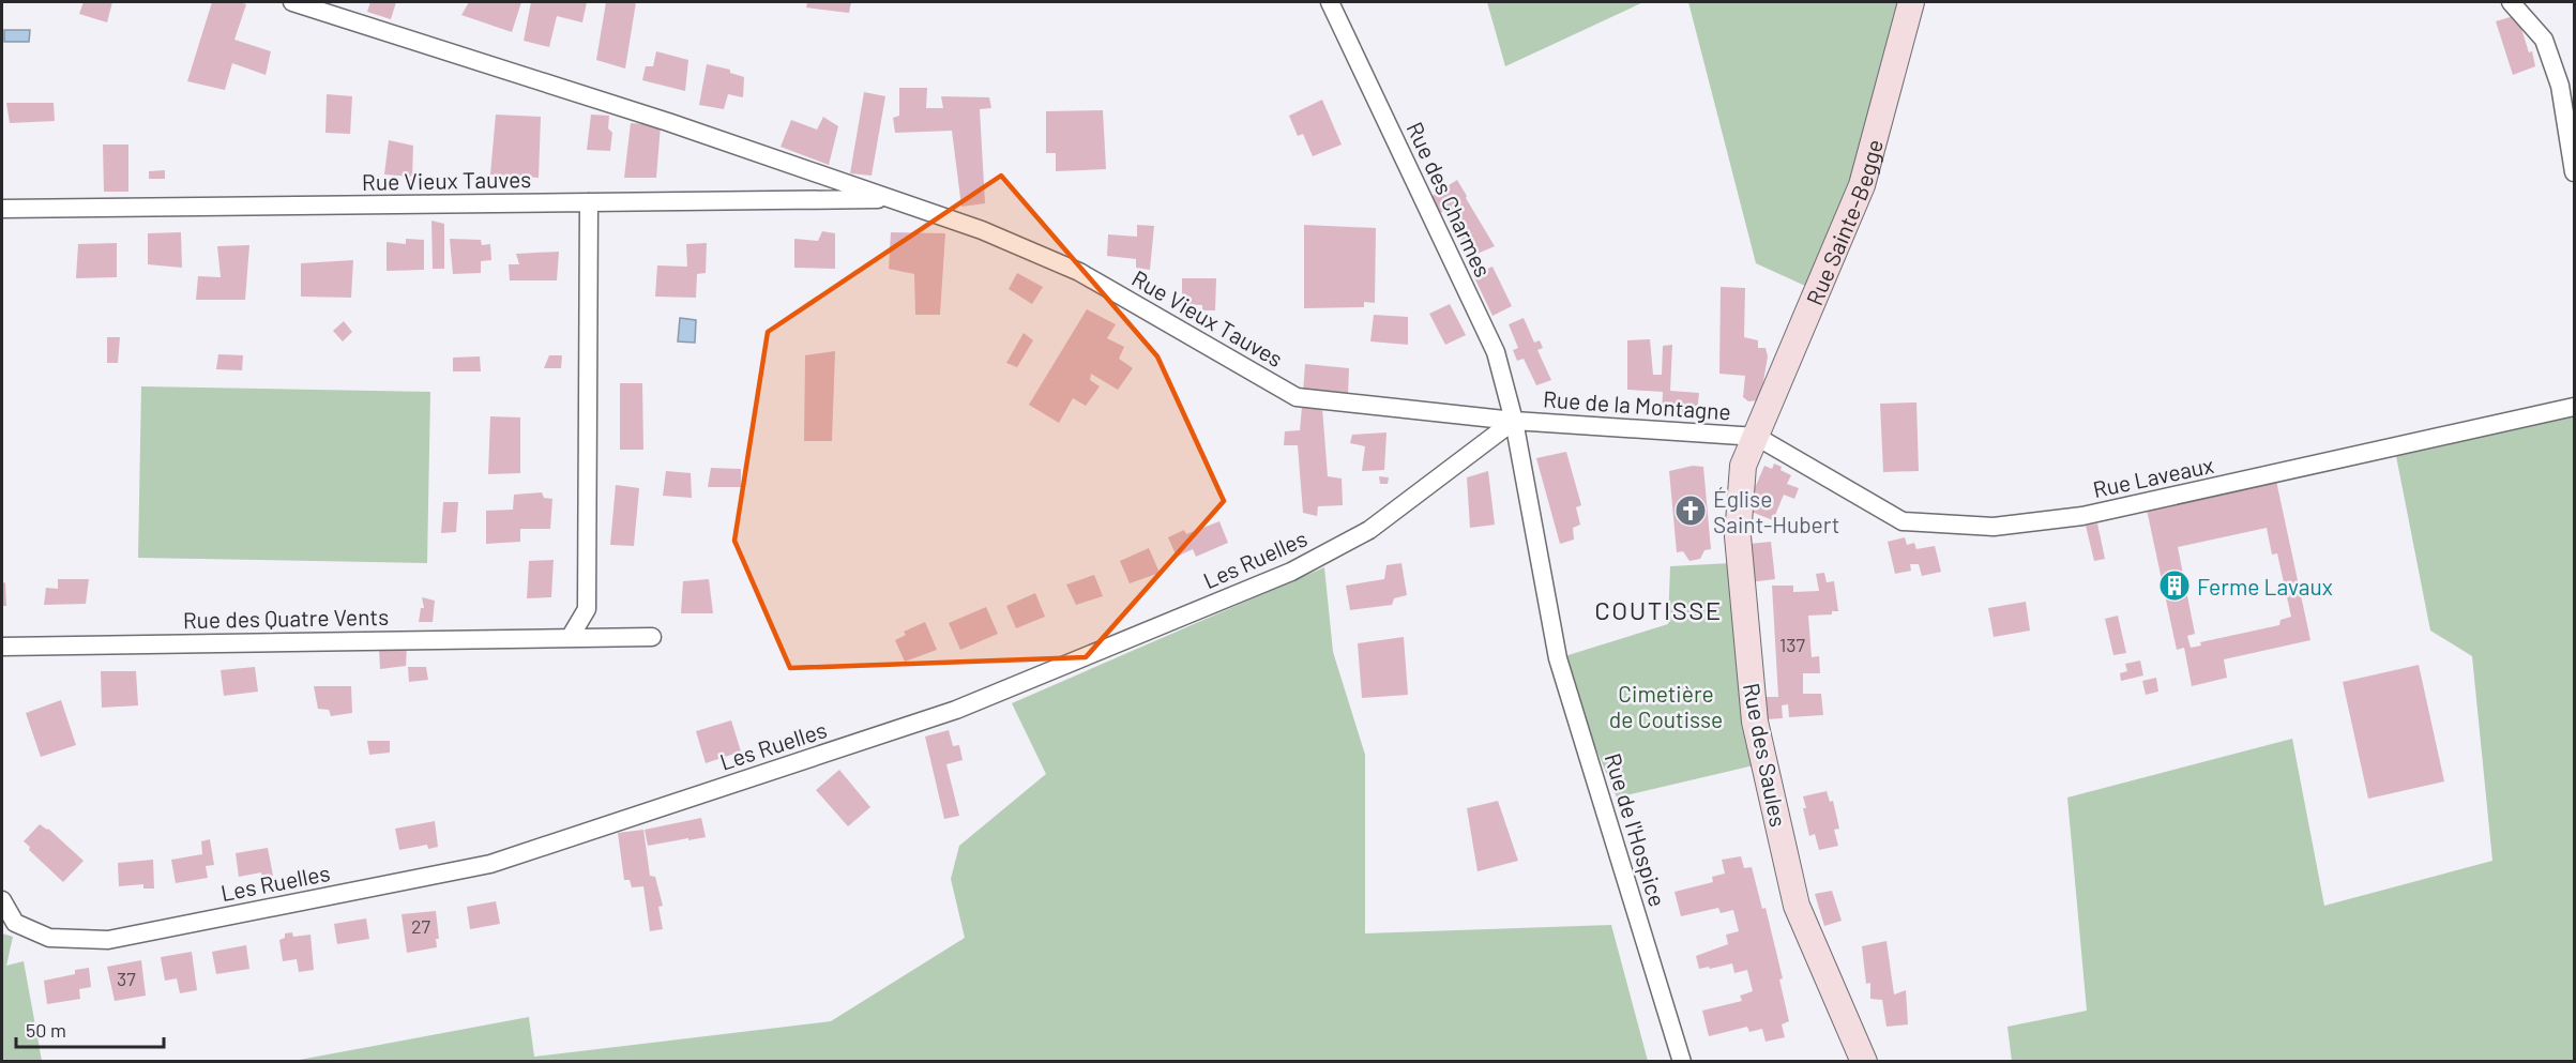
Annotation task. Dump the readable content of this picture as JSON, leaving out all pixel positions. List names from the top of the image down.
{
  "streets": {
    "street": [
      "Rue Vieux Tauves",
      "Rue des Charmes",
      "Rue Sainte-Begge",
      "Rue de la Montagne",
      "Rue Laveaux",
      "Les Ruelles",
      "Rue des Quatre Vents",
      "Rue des Saules",
      "Rue de l'Hospice"
    ]
  },
  "crossings": [
    ["Rue Vieux Tauves", "Rue des Charmes"],
    ["Rue Vieux Tauves", "Rue de la Montagne"],
    ["Rue Vieux Tauves", "Les Ruelles"],
    ["Rue Vieux Tauves", "Rue de l'Hospice"],
    ["Rue des Charmes", "Rue de la Montagne"],
    ["Rue des Charmes", "Les Ruelles"],
    ["Rue des Charmes", "Rue de l'Hospice"],
    ["Rue Sainte-Begge", "Rue de la Montagne"],
    ["Rue Sainte-Begge", "Rue Laveaux"],
    ["Rue Sainte-Begge", "Rue des Saules"],
    ["Rue de la Montagne", "Rue Laveaux"],
    ["Rue de la Montagne", "Les Ruelles"],
    ["Rue de la Montagne", "Rue des Saules"],
    ["Rue de la Montagne", "Rue de l'Hospice"],
    ["Rue Laveaux", "Rue des Saules"],
    ["Les Ruelles", "Rue de l'Hospice"]
  ],
  "districts": ["COUTISSE"],
  "parks": ["Cimetière de Coutisse"],
  "places": {
    "church": ["Église Saint-Hubert"],
    "building": ["Ferme Lavaux"]
  },
  "house_numbers": ["137", "27", "37"],
  "scale_bar": "50 m"
}
